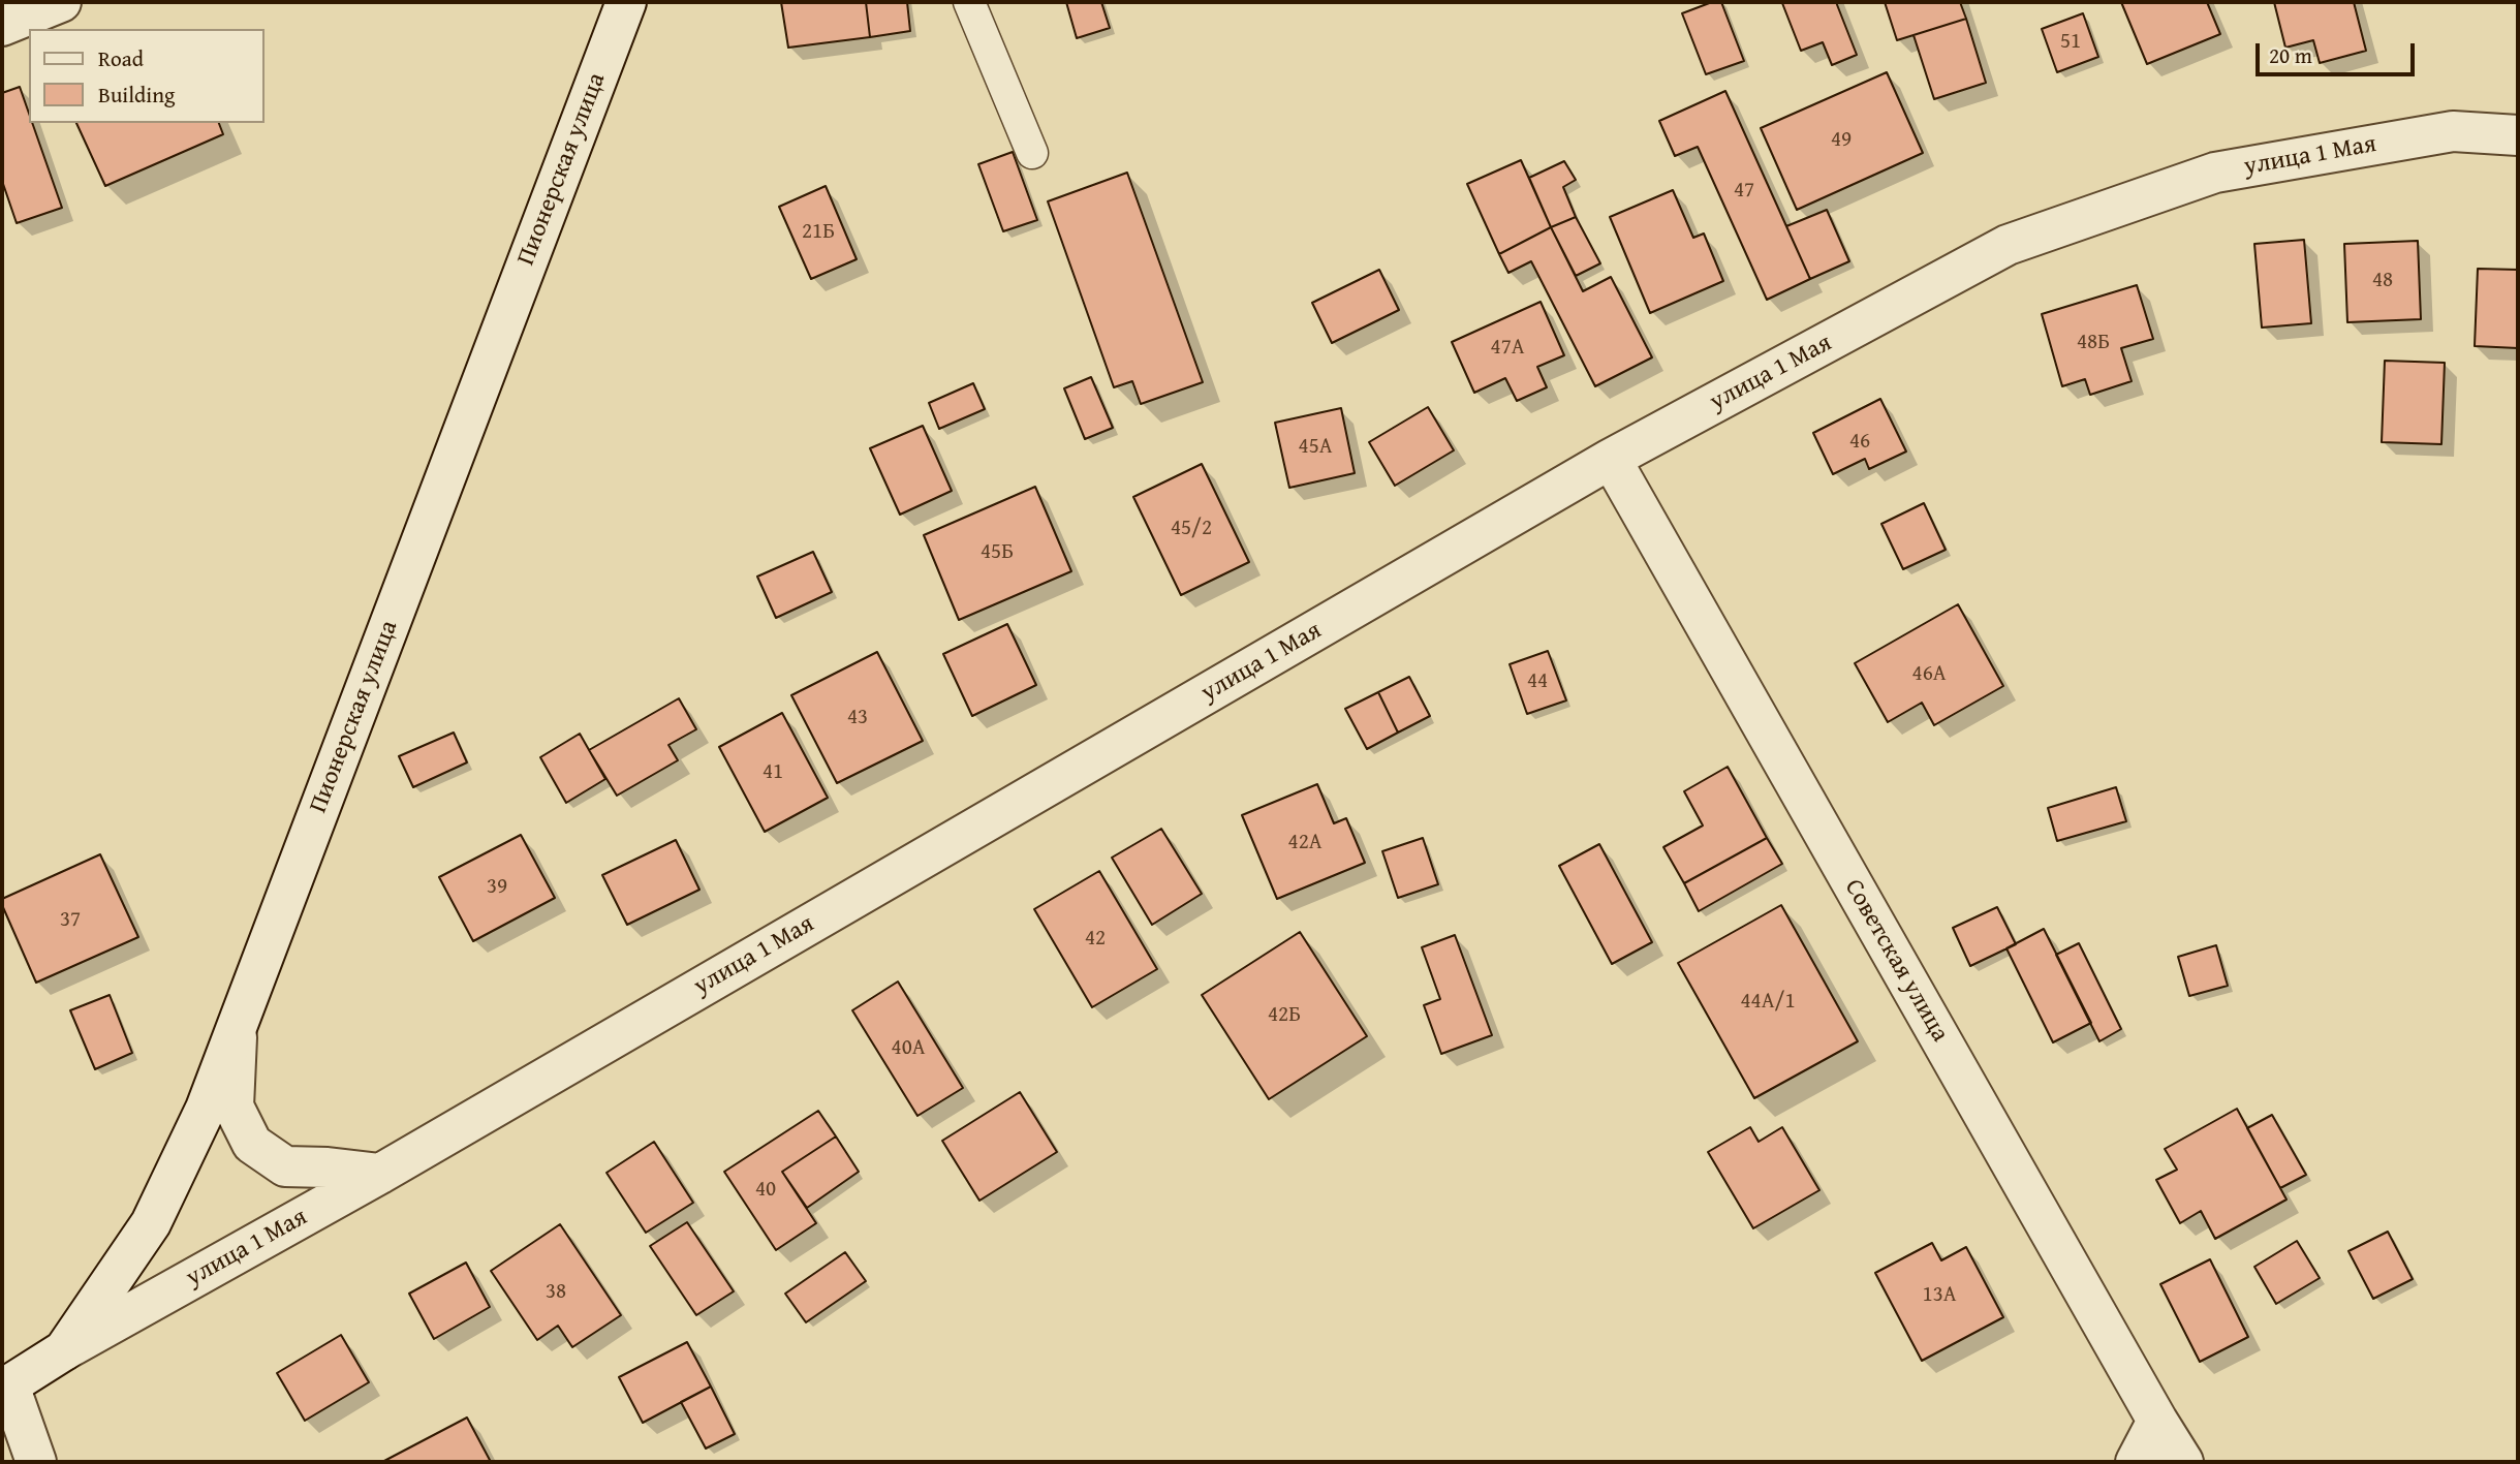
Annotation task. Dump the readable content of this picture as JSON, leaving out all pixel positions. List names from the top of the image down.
{
  "streets": {
    "street": ["улица 1 Мая", "Пионерская улица", "Советская улица"]
  },
  "crossings": [
    ["улица 1 Мая", "Пионерская улица"],
    ["улица 1 Мая", "Советская улица"]
  ],
  "house_numbers": [
    "51",
    "49",
    "47",
    "21Б",
    "48",
    "48Б",
    "47А",
    "46",
    "45А",
    "45/2",
    "45Б",
    "46А",
    "44",
    "43",
    "41",
    "42А",
    "39",
    "37",
    "42",
    "44А/1",
    "42Б",
    "40А",
    "40",
    "38",
    "13А"
  ],
  "legend": ["Road", "Building"],
  "scale_bar": "20 m"
}
